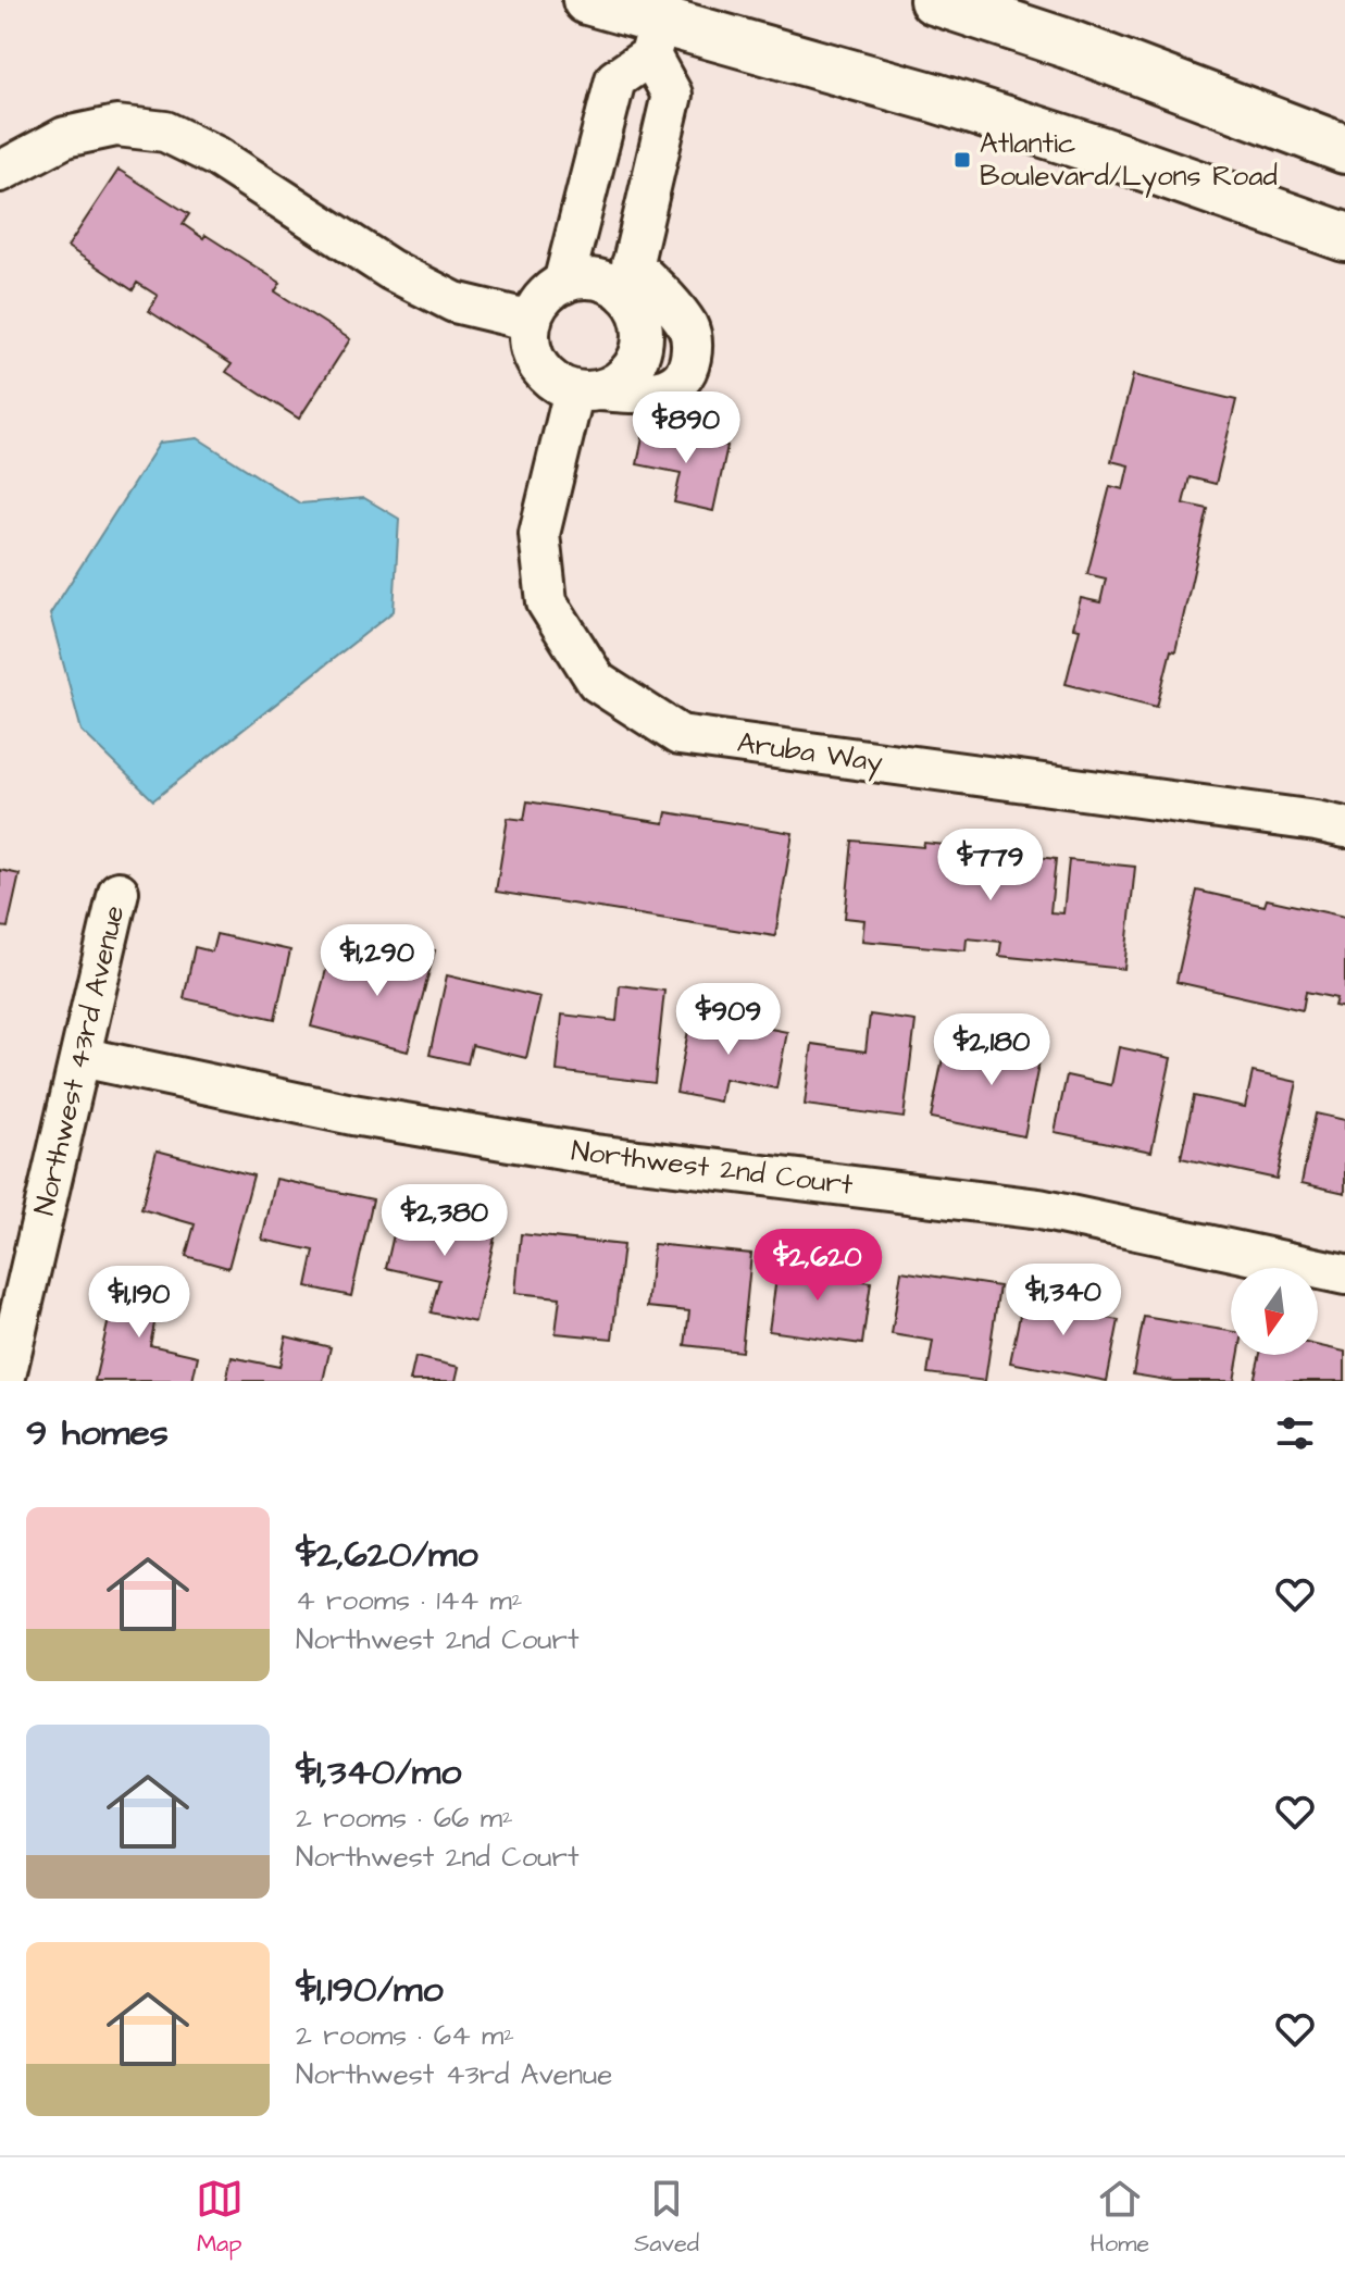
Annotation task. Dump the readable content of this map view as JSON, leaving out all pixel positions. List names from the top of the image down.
{
  "streets": {
    "street": ["Aruba Way", "Northwest 43rd Avenue", "Northwest 2nd Court"]
  },
  "crossings": [
    ["Northwest 43rd Avenue", "Northwest 2nd Court"]
  ],
  "places": {
    "transit": ["Atlantic Boulevard/Lyons Road"]
  },
  "north": "bottom",
  "page": {
    "price": [
      "$890",
      "$779",
      "$1,290",
      "$909",
      "$2,180",
      "$2,380",
      "$2,620",
      "$1,340",
      "$1,190"
    ],
    "heading": "9 homes",
    "list": [
      {
        "name": "$2,620/mo",
        "note": "4 rooms · 144 m² · Northwest 2nd Court"
      },
      {
        "name": "$1,340/mo",
        "note": "2 rooms · 66 m² · Northwest 2nd Court"
      },
      {
        "name": "$1,190/mo",
        "note": "2 rooms · 64 m² · Northwest 43rd Avenue"
      }
    ],
    "tabs": ["Map", "Saved", "Home"]
  }
}
